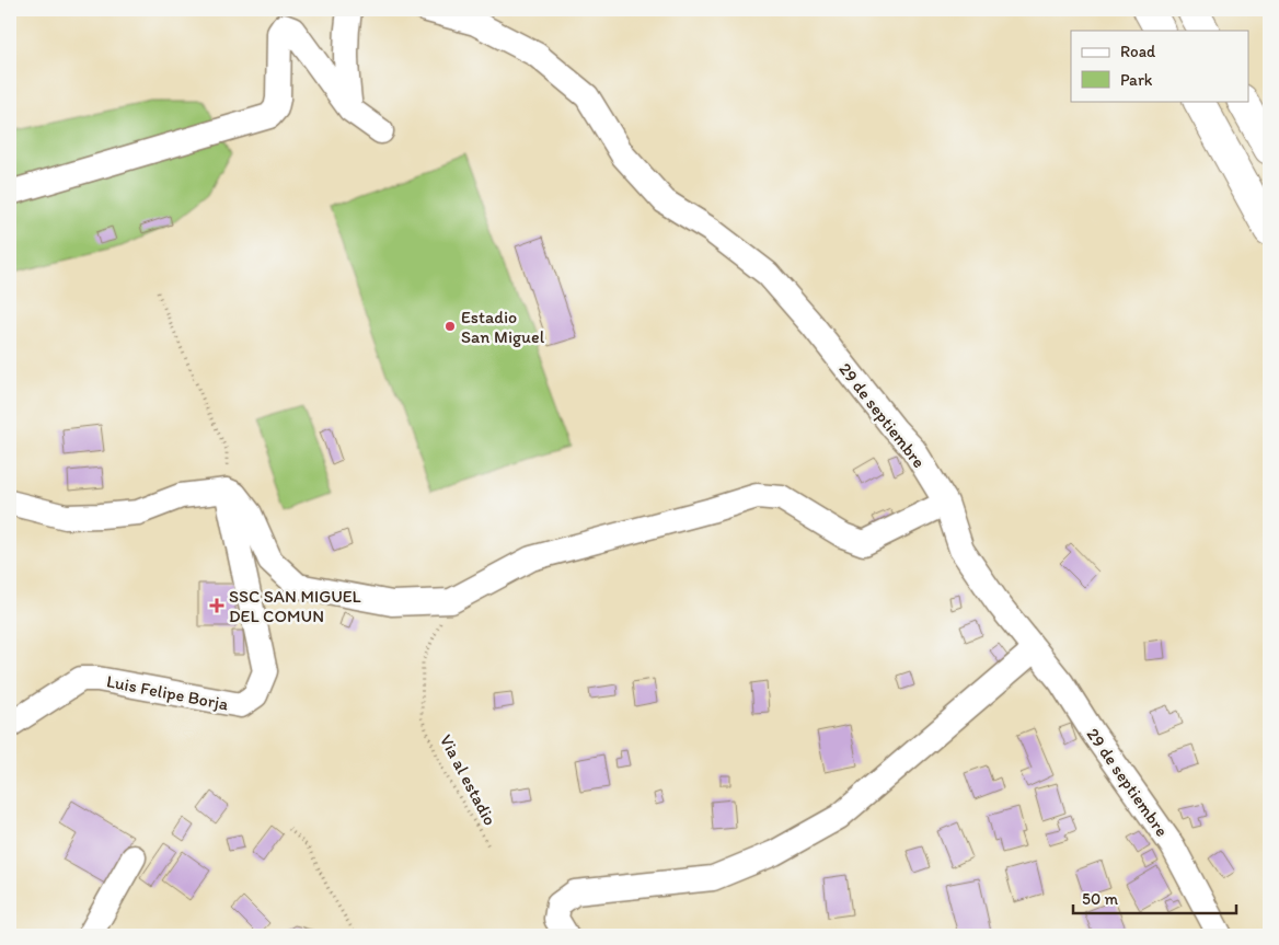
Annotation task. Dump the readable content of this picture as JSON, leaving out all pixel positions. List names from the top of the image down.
{
  "streets": {
    "street": ["29 de septiembre", "Luis Felipe Borja"],
    "path": ["Via al estadio"]
  },
  "places": {
    "other": ["Estadio San Miguel"],
    "health": ["SSC SAN MIGUEL DEL COMUN"]
  },
  "legend": ["Road", "Park"],
  "scale_bar": "50 m"
}
